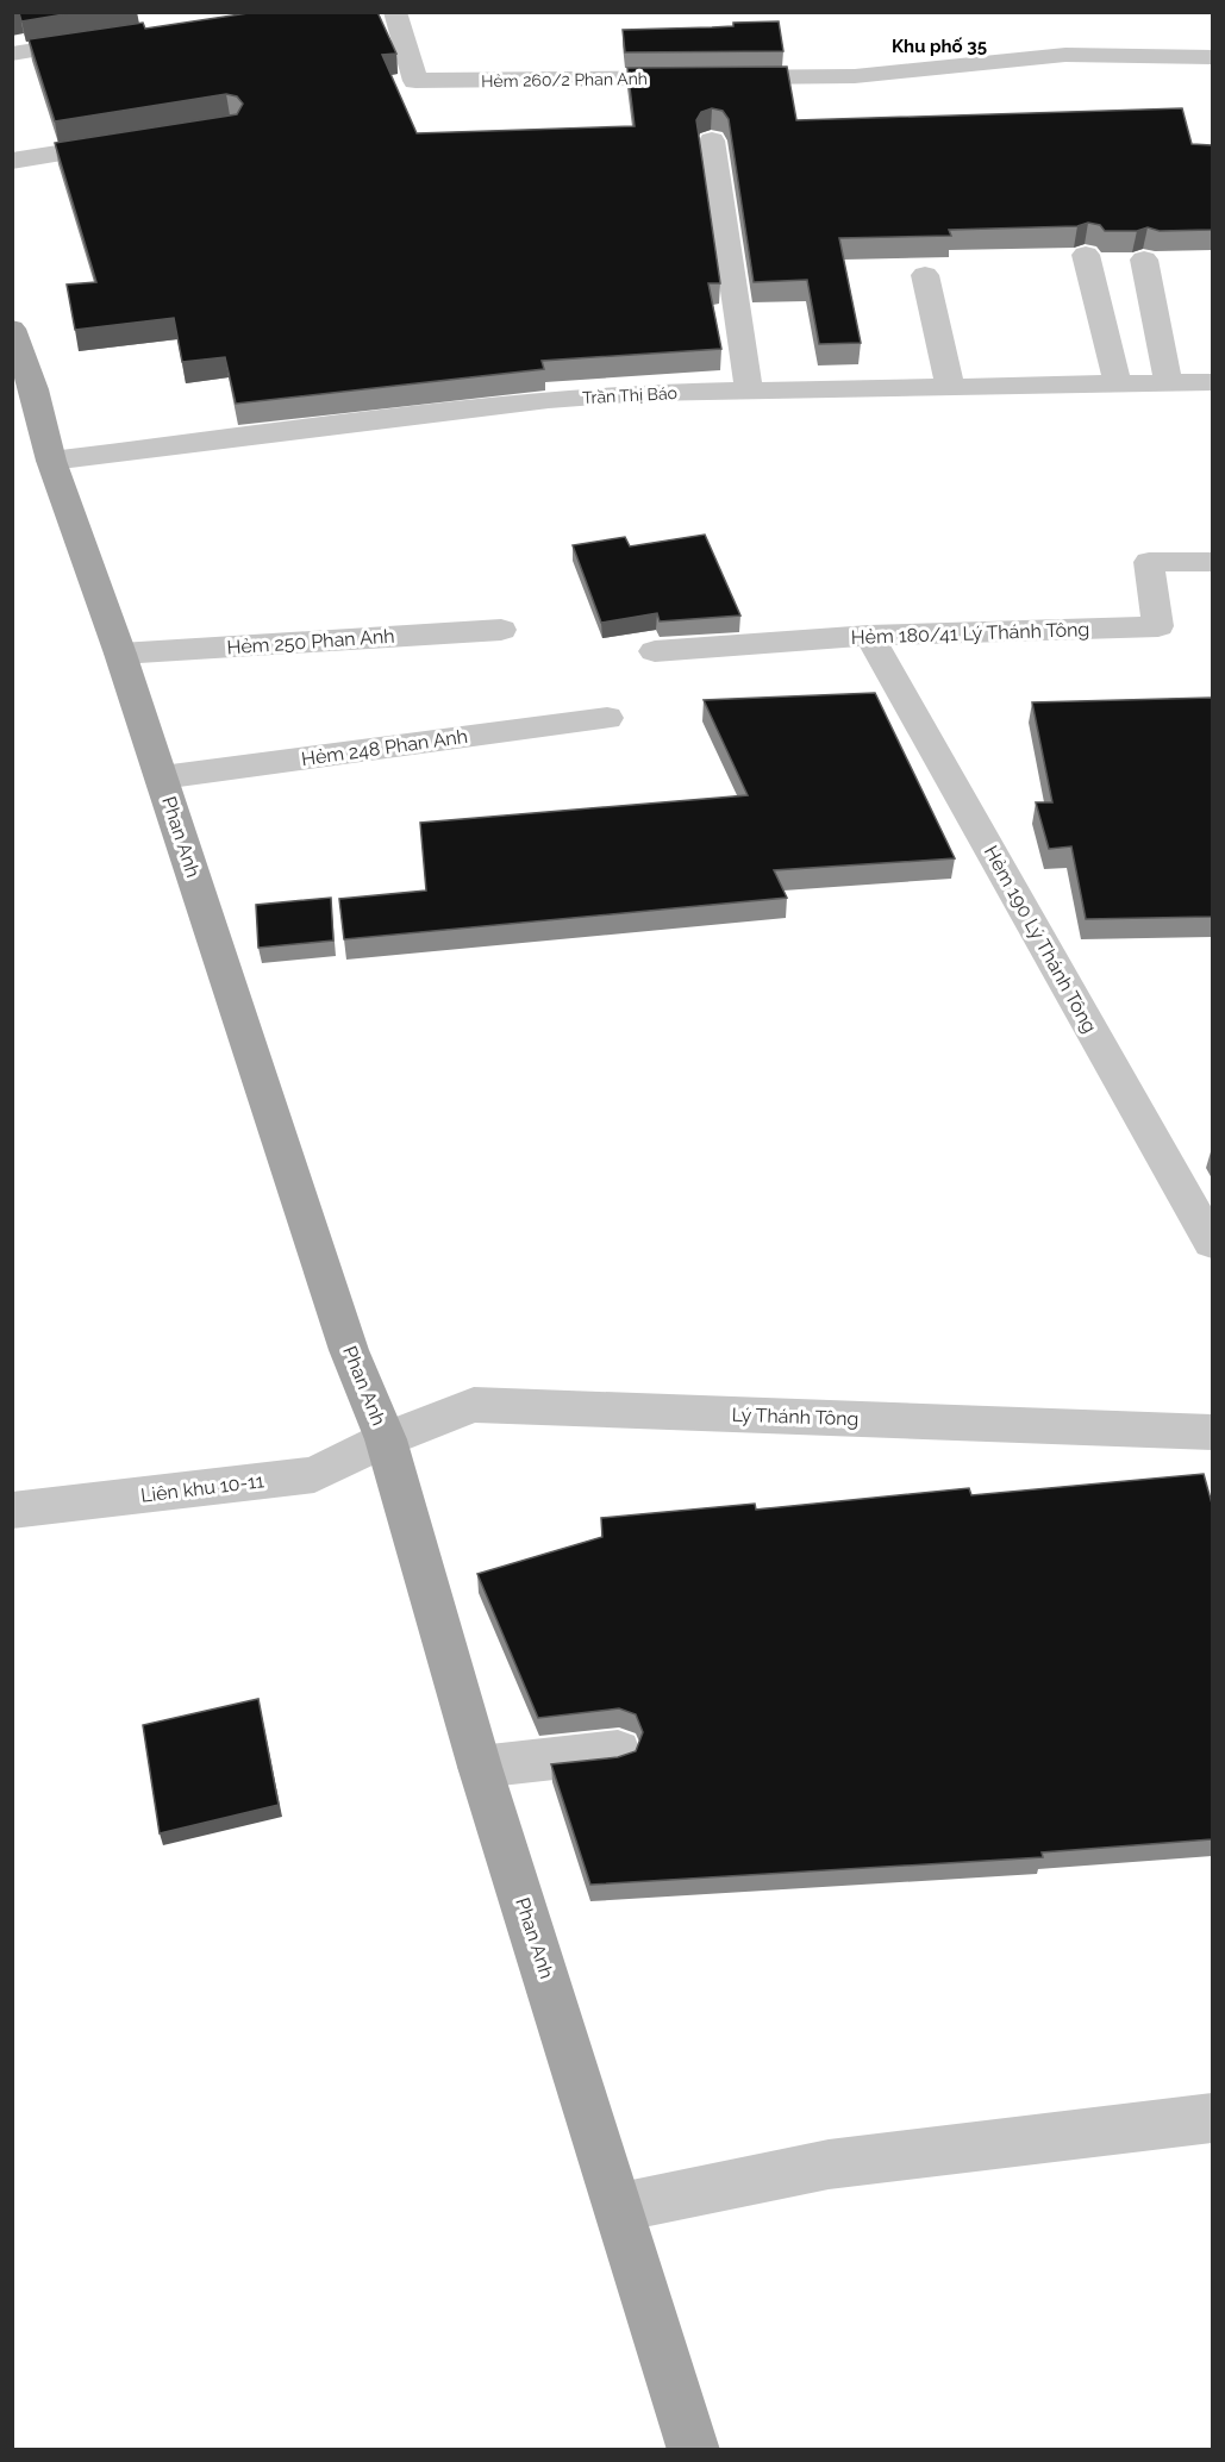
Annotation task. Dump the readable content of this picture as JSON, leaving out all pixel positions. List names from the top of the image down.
{
  "streets": {
    "main road": ["Phan Anh"],
    "street": [
      "Hẻm 260/2 Phan Anh",
      "Trần Thị Báo",
      "Hẻm 180/41 Lý Thánh Tông",
      "Hẻm 250 Phan Anh",
      "Hẻm 248 Phan Anh",
      "Hẻm 190 Lý Thánh Tông",
      "Lý Thánh Tông",
      "Liên khu 10-11"
    ]
  },
  "crossings": [
    ["Trần Thị Báo", "Phan Anh"],
    ["Hẻm 180/41 Lý Thánh Tông", "Hẻm 190 Lý Thánh Tông"],
    ["Hẻm 250 Phan Anh", "Phan Anh"],
    ["Hẻm 248 Phan Anh", "Phan Anh"],
    ["Phan Anh", "Lý Thánh Tông"],
    ["Phan Anh", "Liên khu 10-11"],
    ["Lý Thánh Tông", "Liên khu 10-11"]
  ],
  "districts": ["Khu phố 35"]
}
